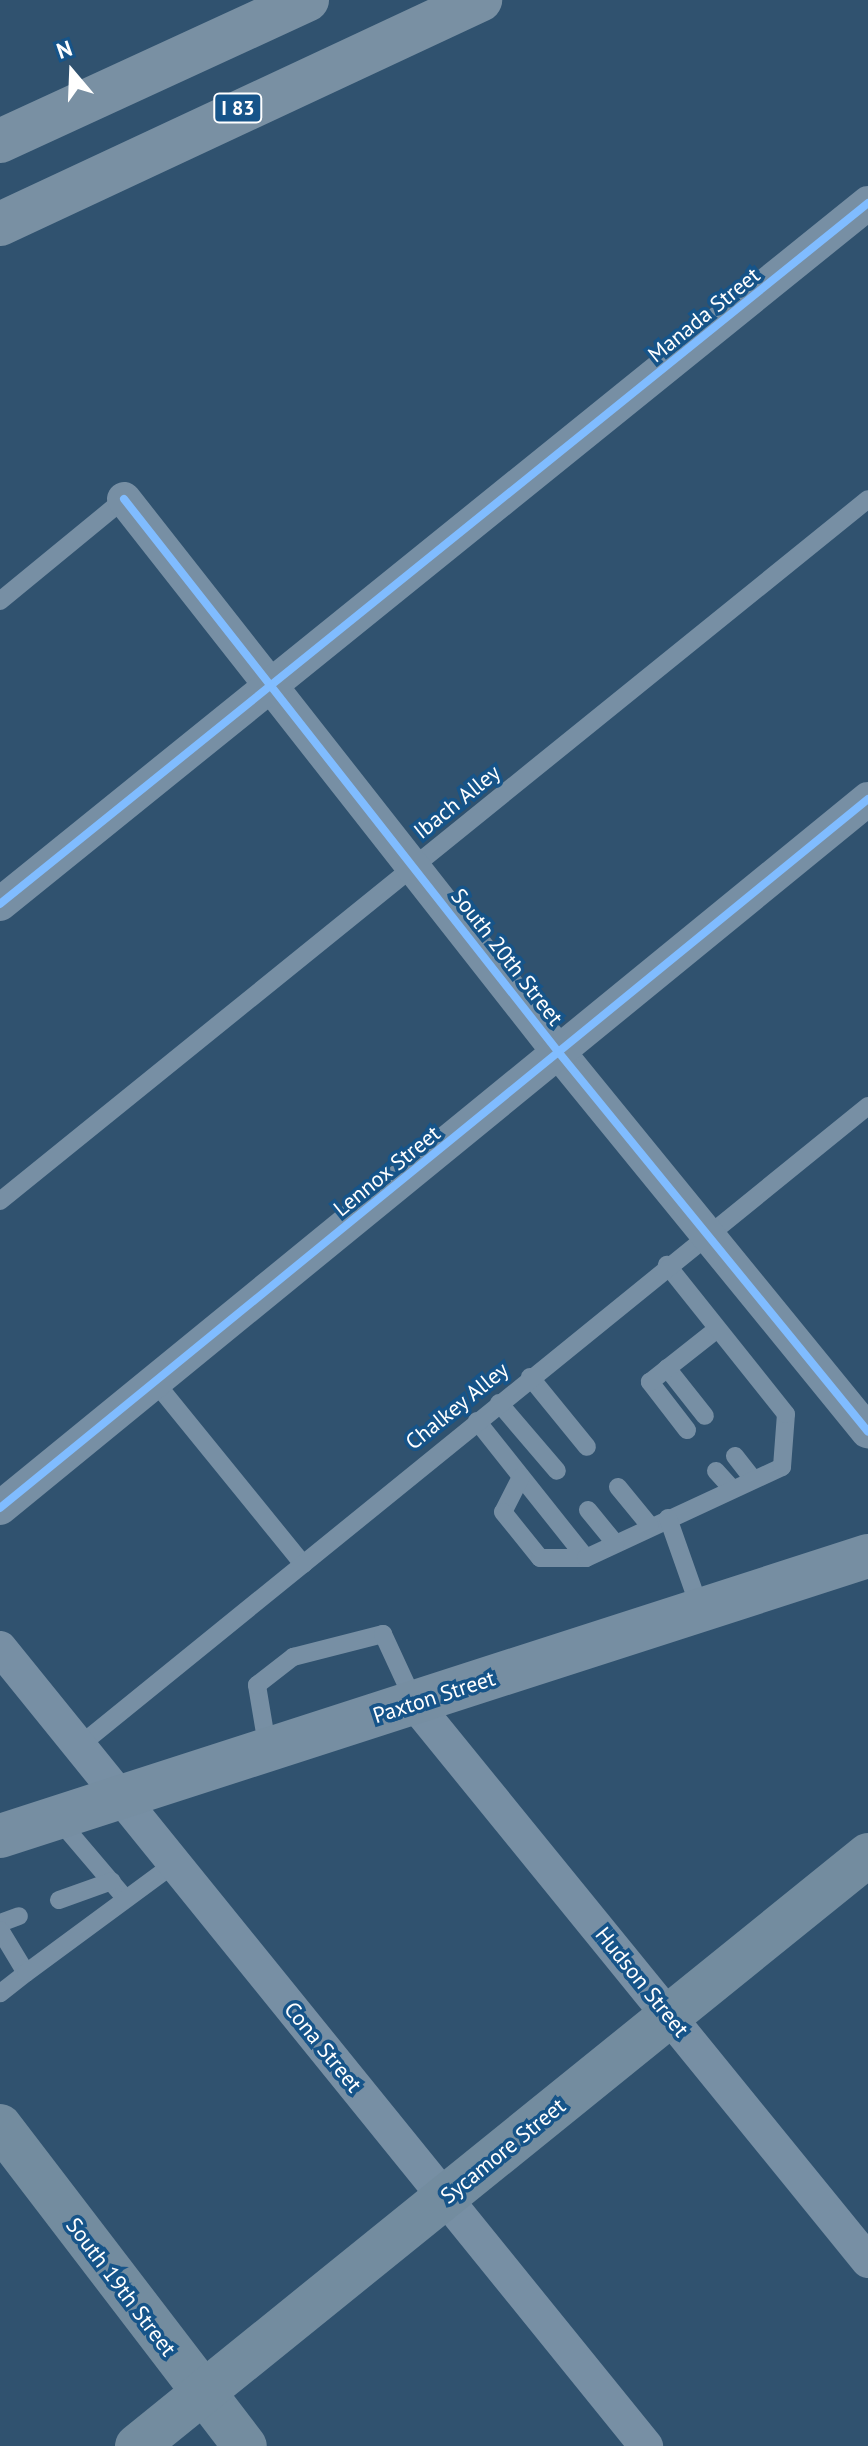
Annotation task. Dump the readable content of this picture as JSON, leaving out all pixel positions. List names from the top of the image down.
{
  "streets": {
    "highway": ["I 83"],
    "main road": ["Paxton Street", "Sycamore Street", "South 19th Street"],
    "street": [
      "Manada Street",
      "South 20th Street",
      "Lennox Street",
      "Hudson Street",
      "Cona Street"
    ],
    "lane": ["Ibach Alley", "Chalkey Alley"]
  },
  "crossings": [
    ["Manada Street", "South 20th Street"],
    ["Ibach Alley", "South 20th Street"],
    ["South 20th Street", "Lennox Street"],
    ["South 20th Street", "Chalkey Alley"],
    ["Chalkey Alley", "Cona Street"],
    ["Paxton Street", "Hudson Street"],
    ["Paxton Street", "Cona Street"],
    ["Hudson Street", "Sycamore Street"],
    ["Cona Street", "Sycamore Street"],
    ["Sycamore Street", "South 19th Street"]
  ],
  "north": "top"
}
